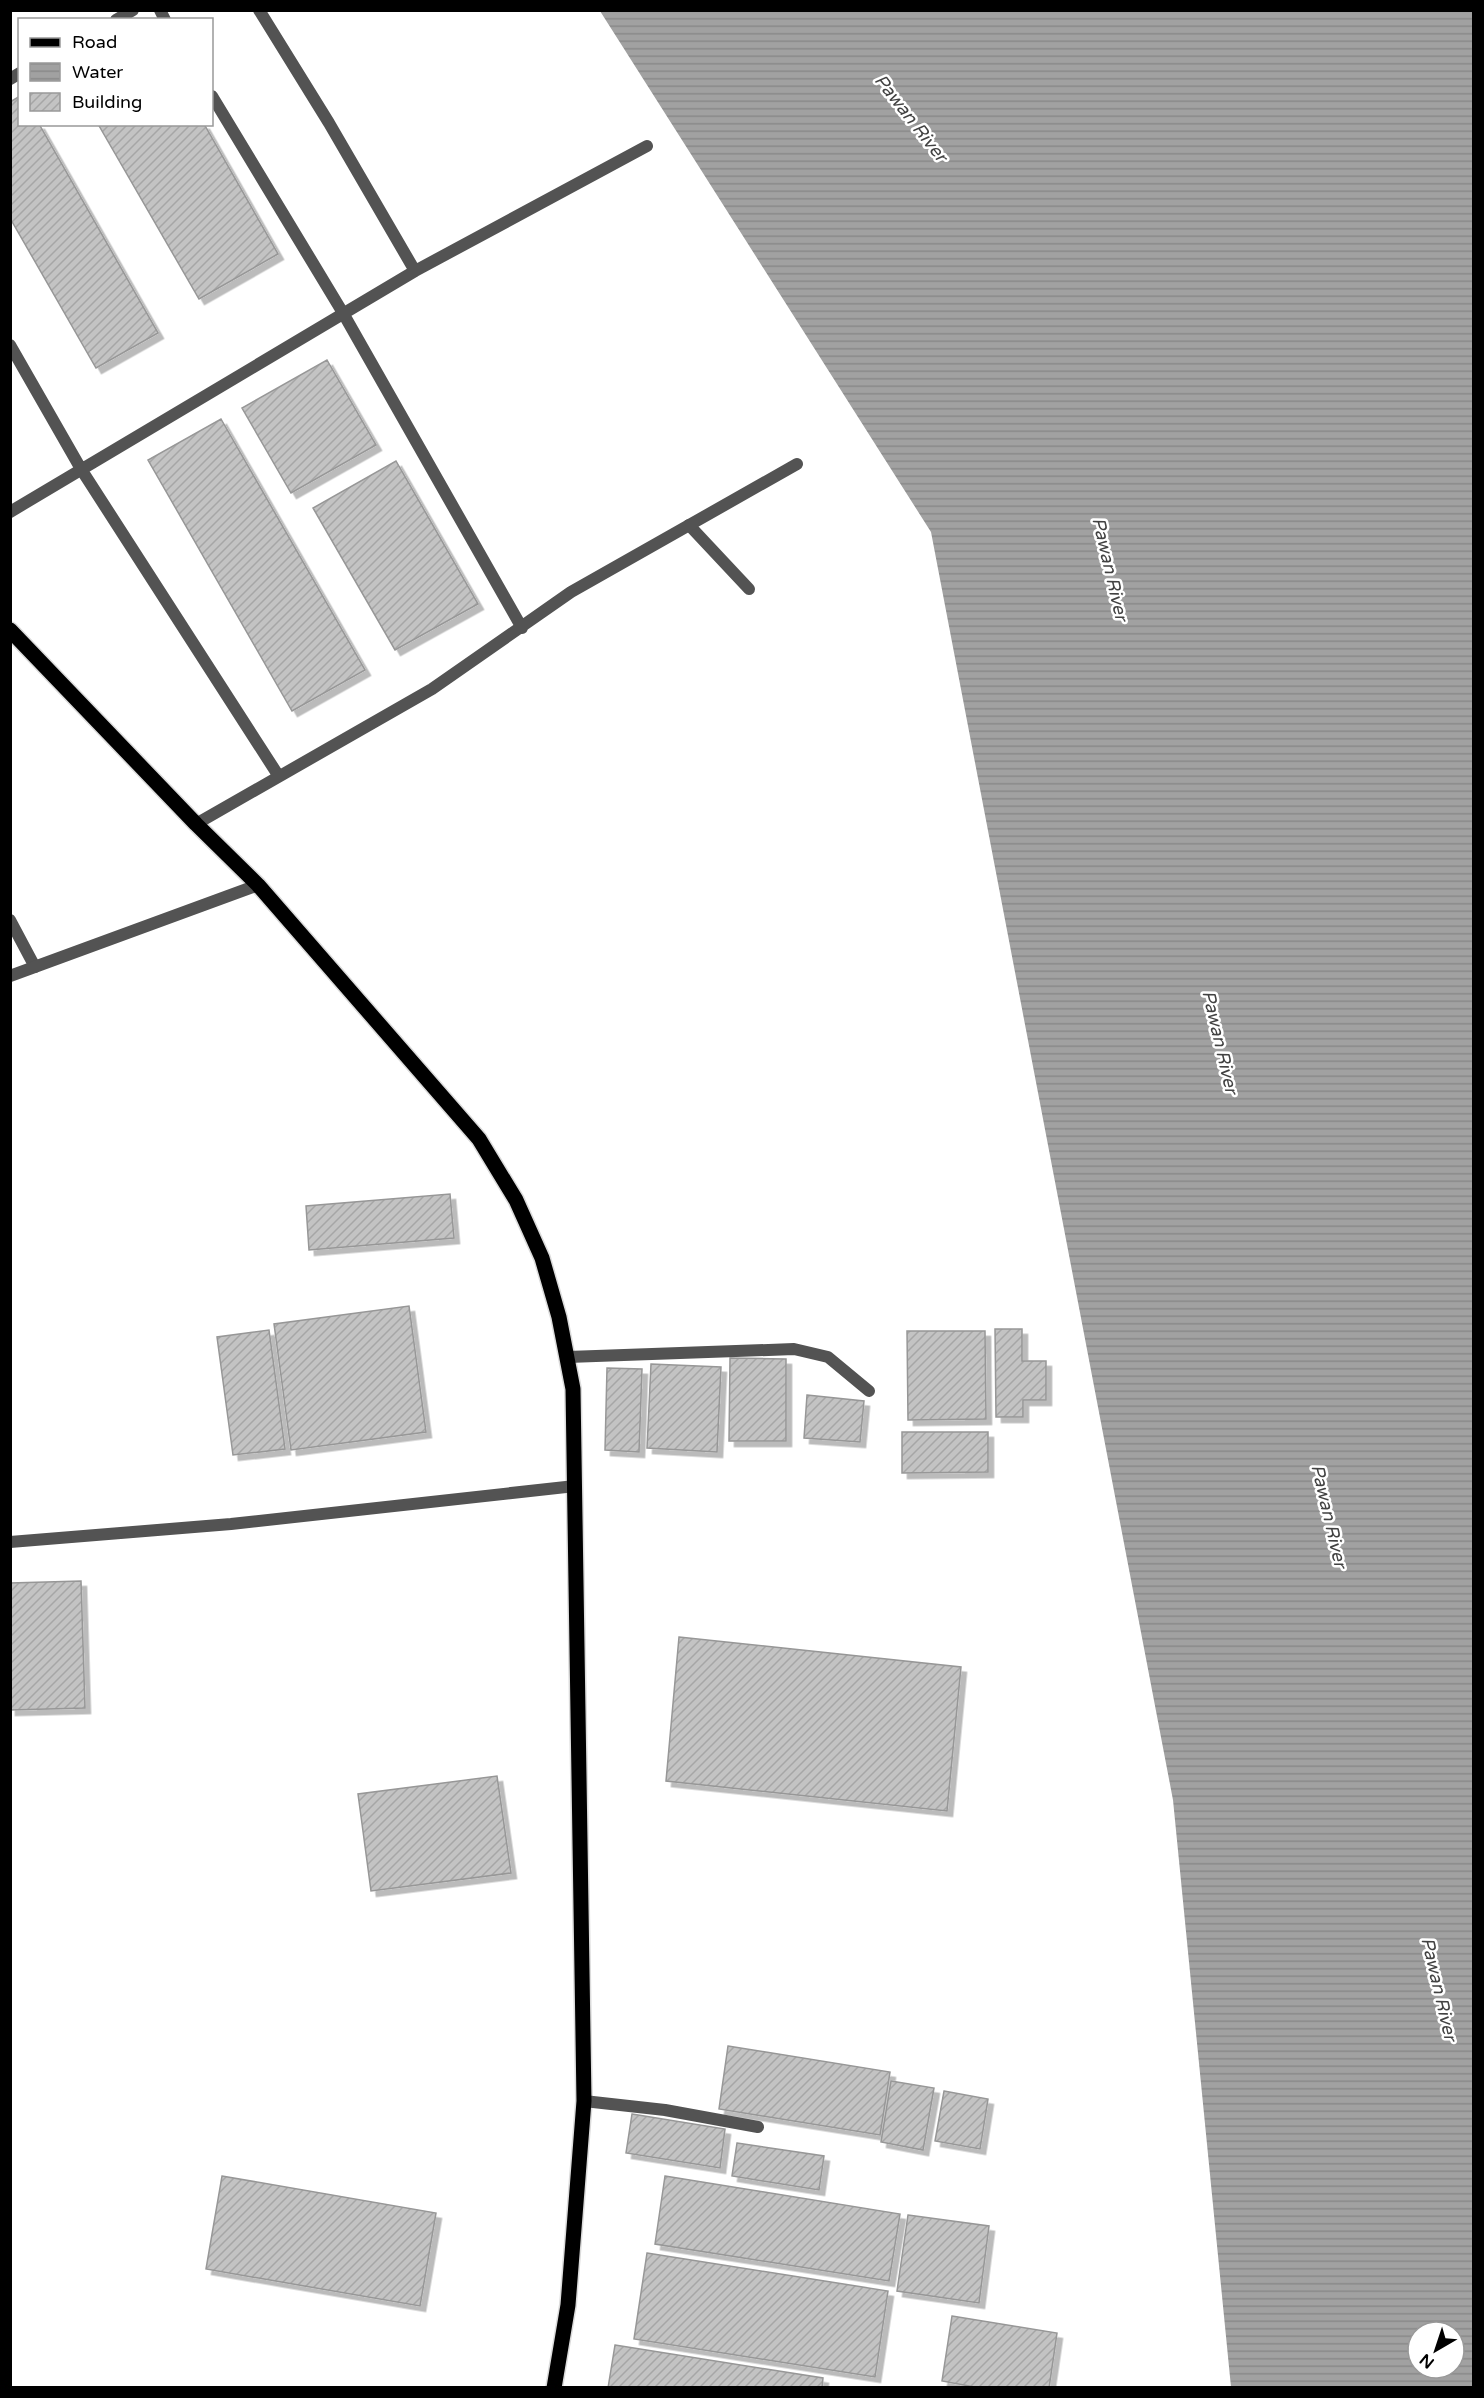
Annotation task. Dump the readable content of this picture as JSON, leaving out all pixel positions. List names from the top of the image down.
{
  "water": ["Pawan River"],
  "legend": ["Road", "Water", "Building"],
  "north": "bottom left"
}
